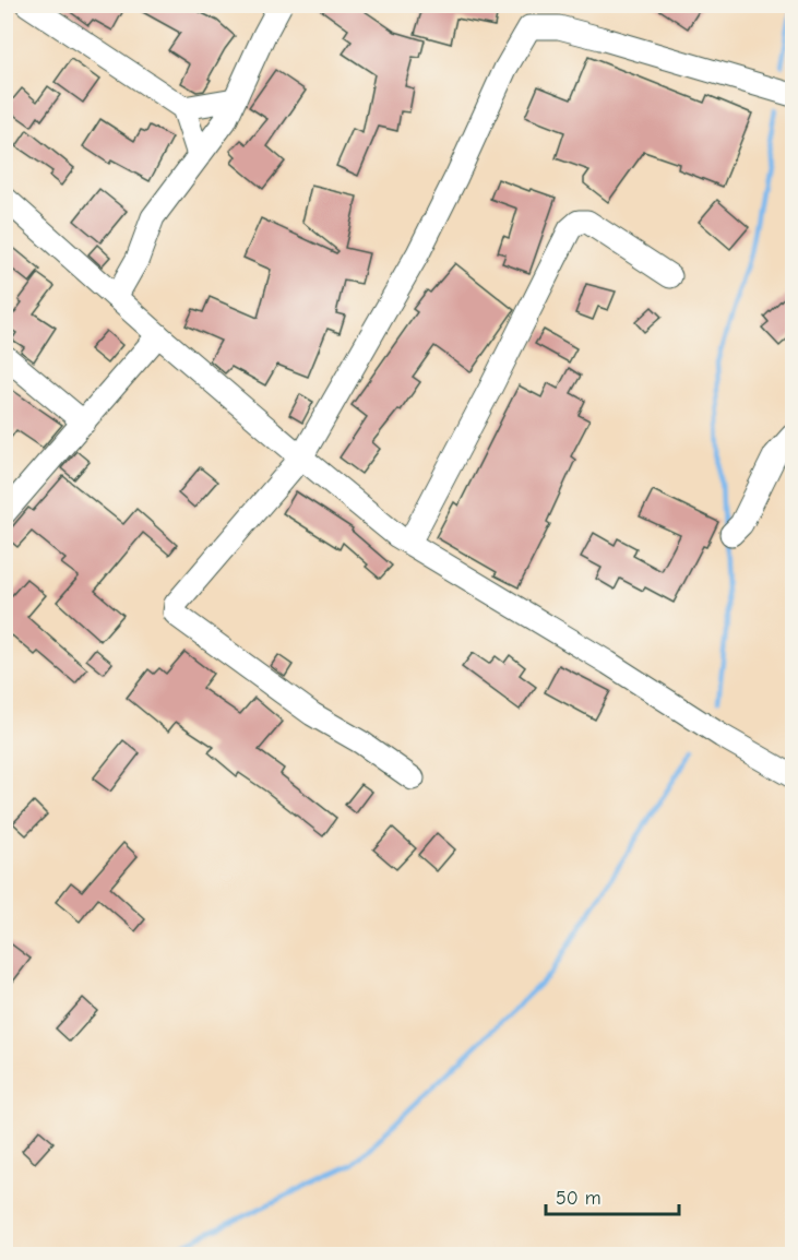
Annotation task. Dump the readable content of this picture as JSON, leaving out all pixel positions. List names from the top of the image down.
{
  "scale_bar": "50 m"
}
